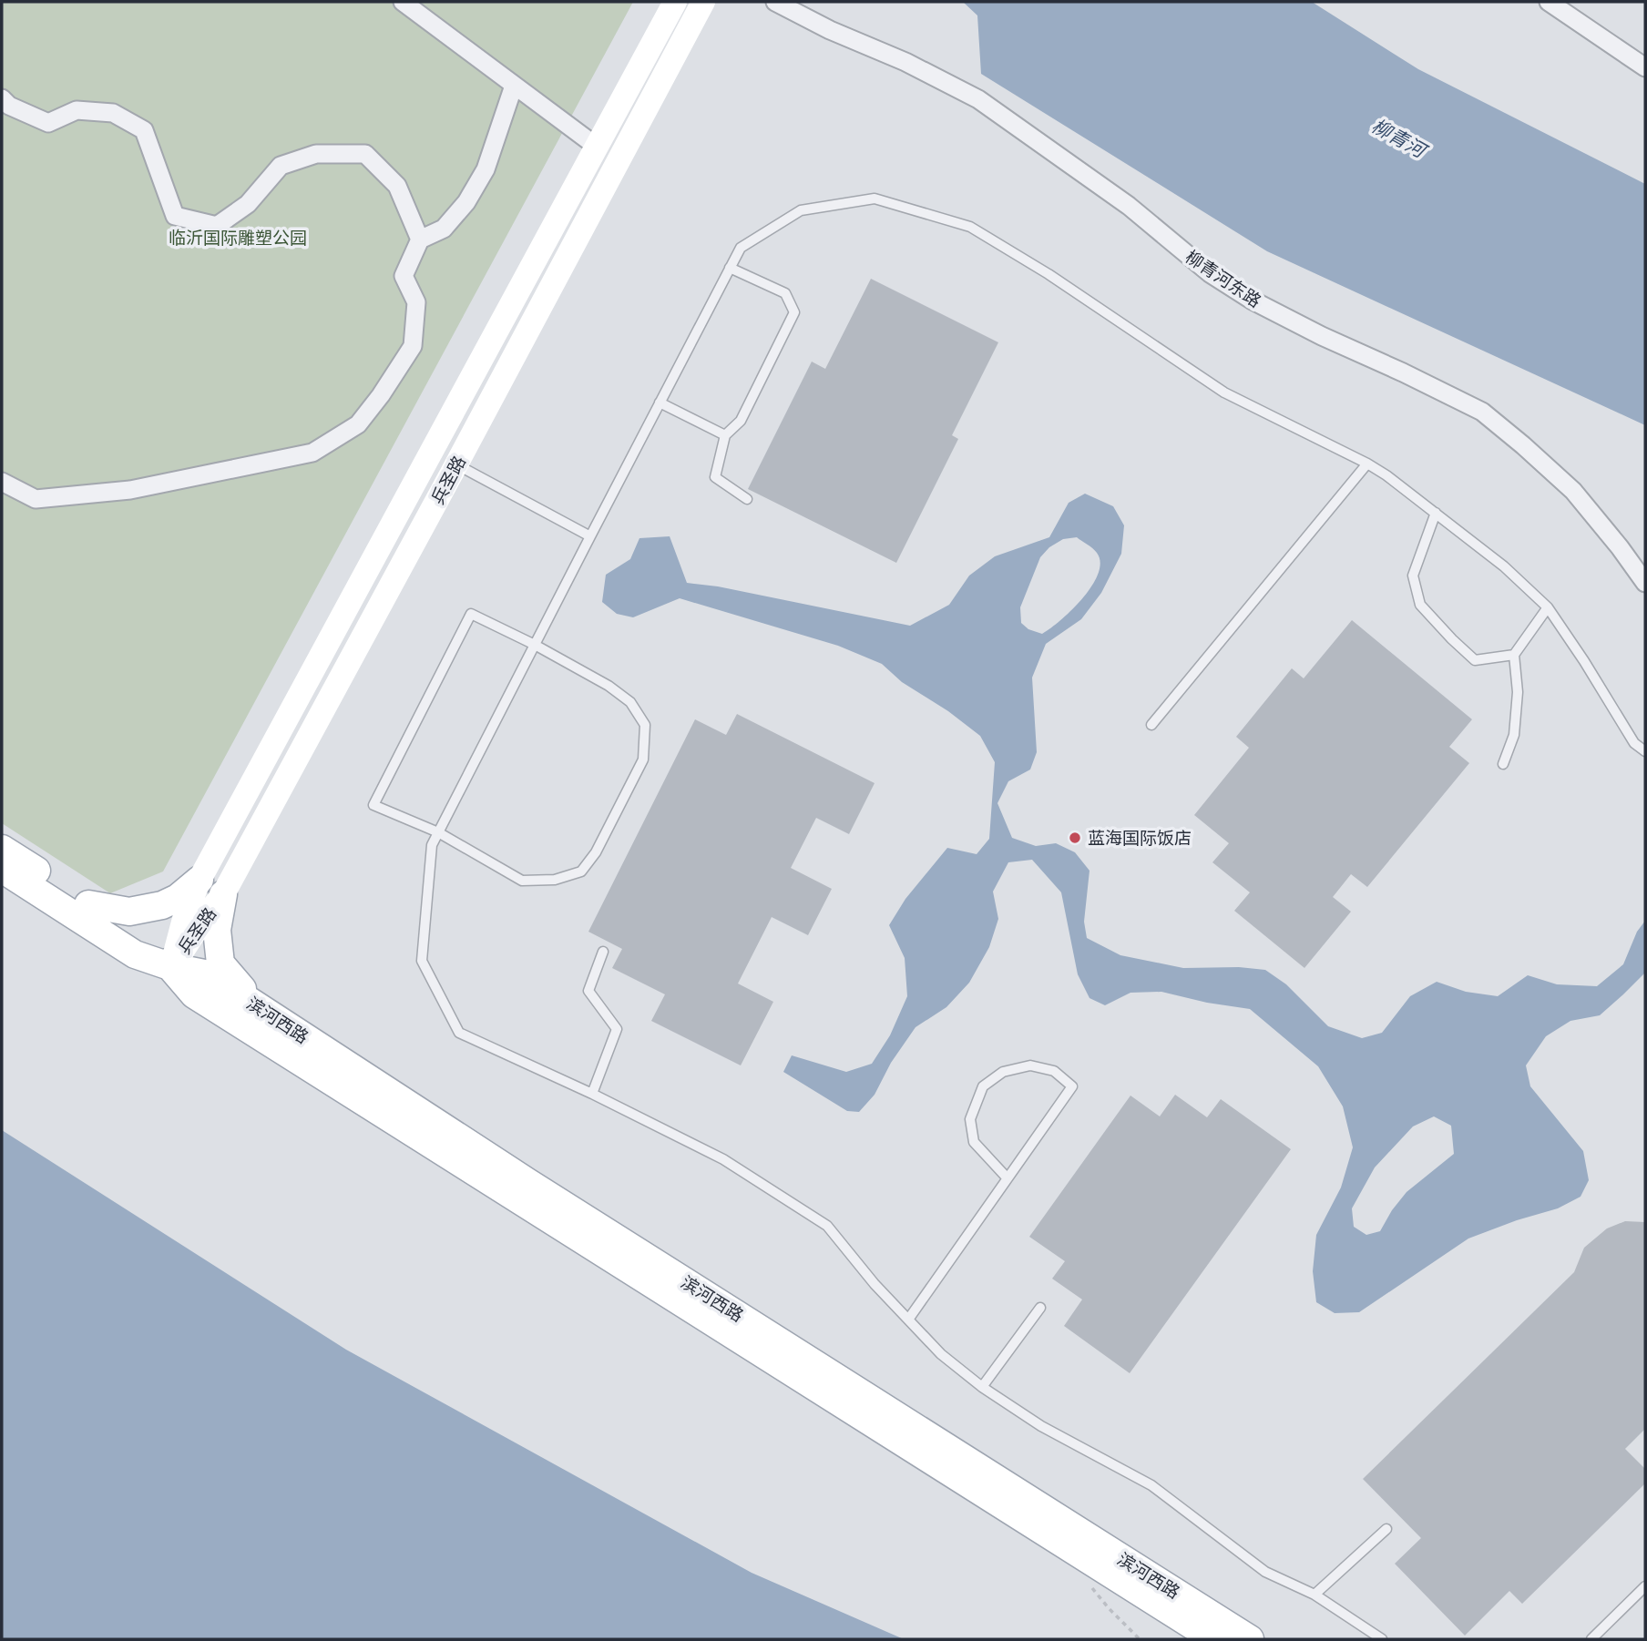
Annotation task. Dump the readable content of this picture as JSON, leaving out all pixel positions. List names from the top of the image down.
{
  "streets": {
    "main road": ["兵圣路", "滨河西路"],
    "street": ["柳青河东路"]
  },
  "crossings": [
    ["兵圣路", "滨河西路"]
  ],
  "water": ["柳青河"],
  "parks": ["临沂国际雕塑公园"],
  "places": ["蓝海国际饭店"]
}
